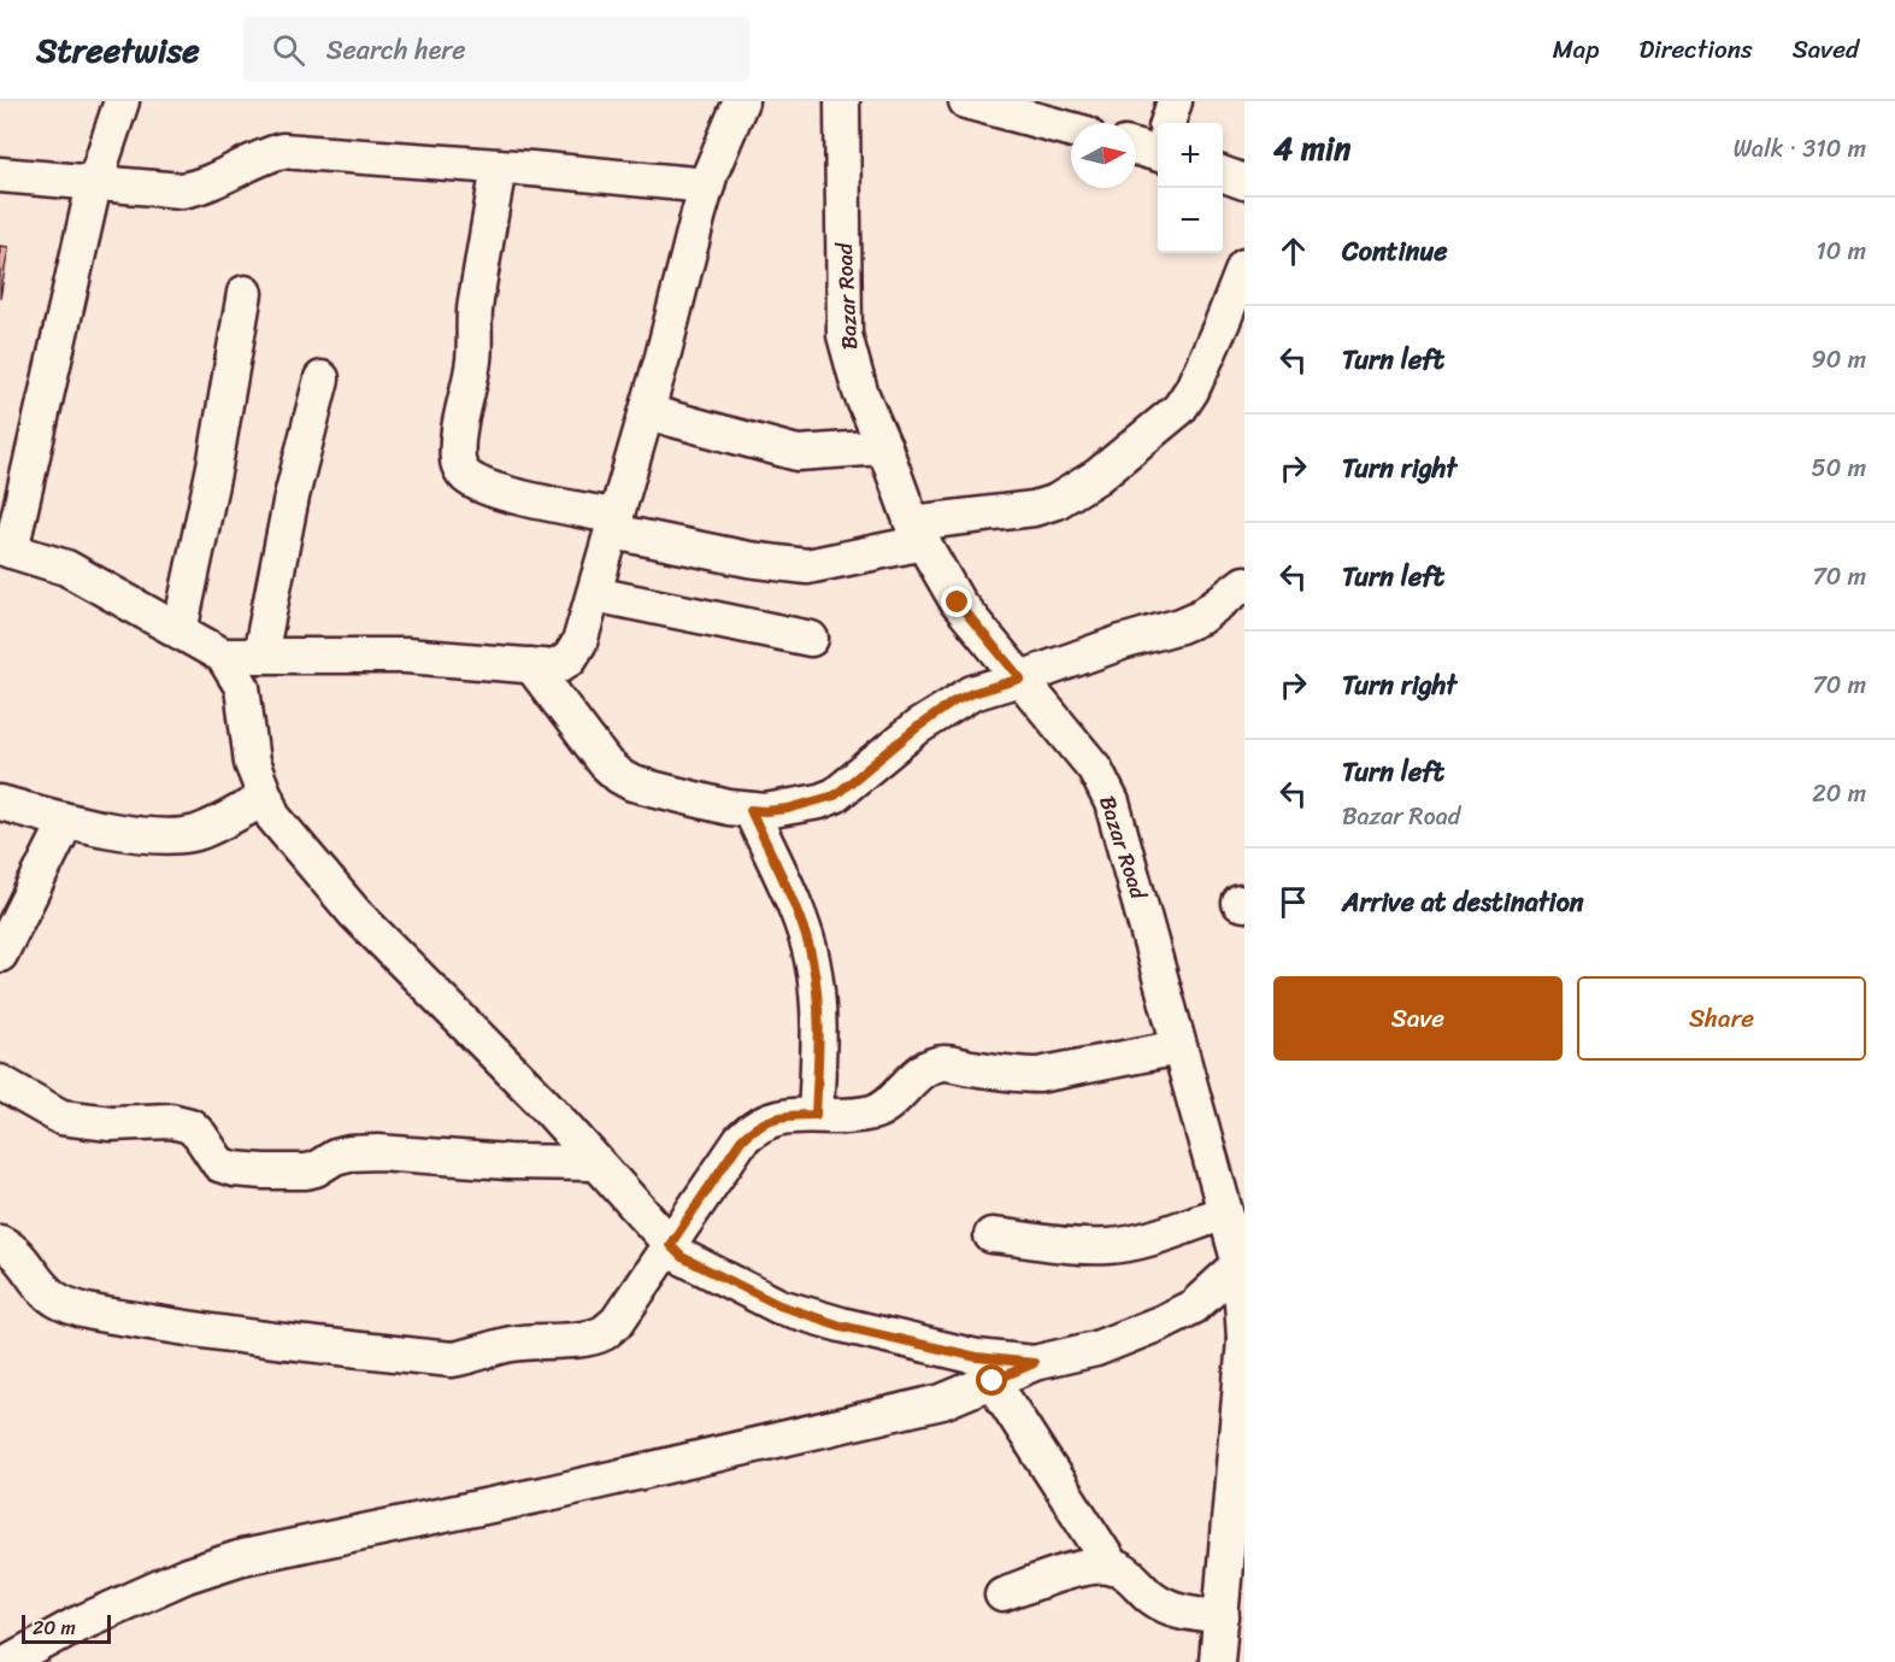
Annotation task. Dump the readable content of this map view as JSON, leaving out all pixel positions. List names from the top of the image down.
{
  "streets": {
    "street": ["Bazar Road"]
  },
  "scale_bar": "20 m",
  "north": "right",
  "page": {
    "header": "Streetwise",
    "search": "Search here",
    "nav": ["Map", "Directions", "Saved"],
    "heading": ["4 min", "Walk · 310 m"],
    "map_buttons": ["+", "−"],
    "list": [
      ["Continue", "10 m"],
      ["Turn left", "90 m"],
      ["Turn right", "50 m"],
      ["Turn left", "70 m"],
      ["Turn right", "70 m"],
      ["Turn left", "Bazar Road", "20 m"],
      "Arrive at destination"
    ],
    "buttons": ["Save", "Share"],
    "scale": "20 m"
  }
}
